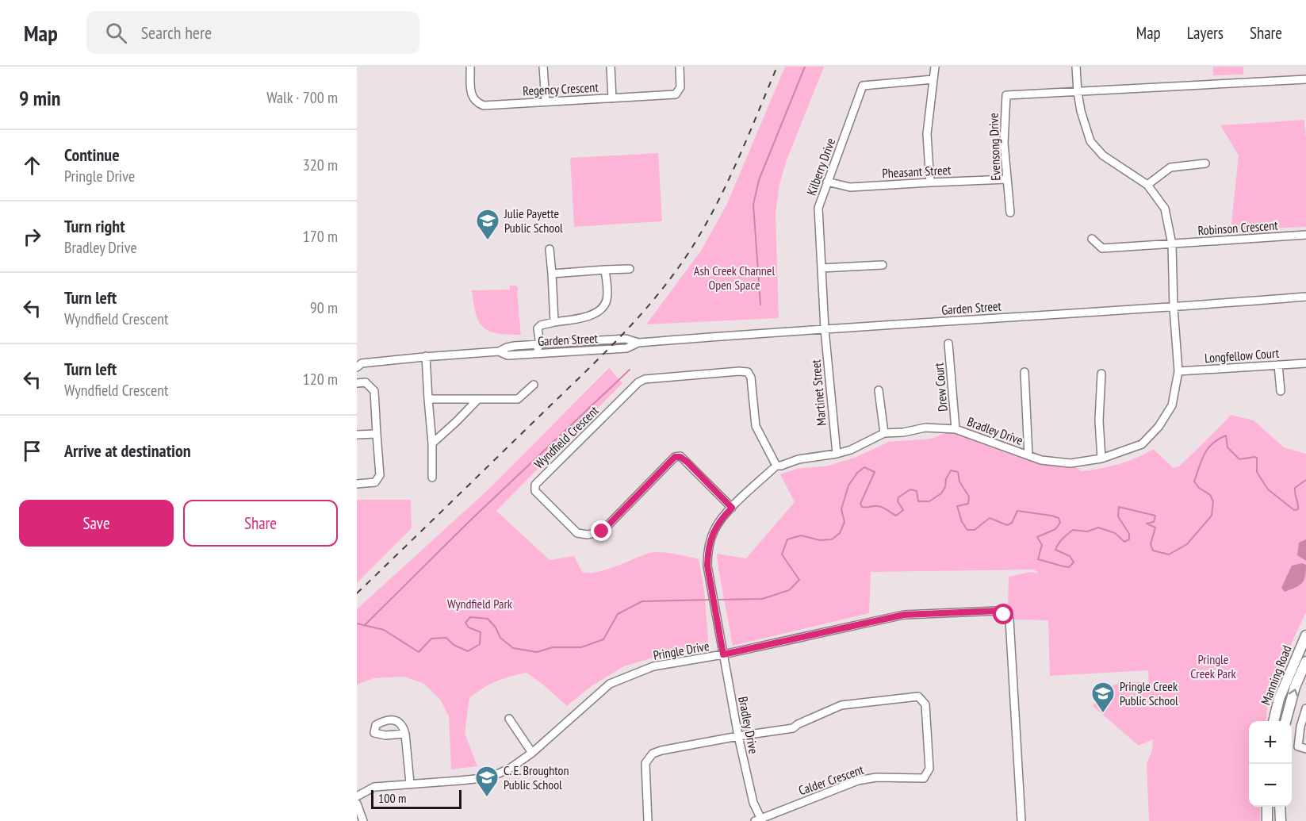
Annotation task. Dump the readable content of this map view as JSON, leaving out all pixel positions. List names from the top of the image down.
{
  "streets": {
    "main road": ["Manning Road"],
    "street": [
      "Regency Crescent",
      "Evensong Drive",
      "Kilberry Drive",
      "Pheasant Street",
      "Robinson Crescent",
      "Garden Street",
      "Longfellow Court",
      "Drew Court",
      "Martinet Street",
      "Bradley Drive",
      "Wyndfield Crescent",
      "Pringle Drive",
      "Calder Crescent"
    ]
  },
  "crossings": [
    ["Evensong Drive", "Pheasant Street"],
    ["Evensong Drive", "Bradley Drive"],
    ["Kilberry Drive", "Pheasant Street"],
    ["Kilberry Drive", "Garden Street"],
    ["Kilberry Drive", "Martinet Street"],
    ["Robinson Crescent", "Bradley Drive"],
    ["Garden Street", "Martinet Street"],
    ["Garden Street", "Bradley Drive"],
    ["Longfellow Court", "Bradley Drive"],
    ["Drew Court", "Bradley Drive"],
    ["Martinet Street", "Bradley Drive"],
    ["Bradley Drive", "Wyndfield Crescent"],
    ["Bradley Drive", "Pringle Drive"],
    ["Bradley Drive", "Calder Crescent"]
  ],
  "parks": ["Ash Creek Channel Open Space", "Wyndfield Park", "Pringle Creek Park"],
  "places": {
    "school or university": ["Julie Payette Public School", "Pringle Creek Public School", "C. E. Broughton Public School"]
  },
  "scale_bar": "100 m",
  "page": {
    "header": "Map",
    "search": "Search here",
    "nav": ["Map", "Layers", "Share"],
    "heading": ["9 min", "Walk · 700 m"],
    "list": [
      ["Continue", "Pringle Drive", "320 m"],
      ["Turn right", "Bradley Drive", "170 m"],
      ["Turn left", "Wyndfield Crescent", "90 m"],
      ["Turn left", "Wyndfield Crescent", "120 m"],
      "Arrive at destination"
    ],
    "buttons": ["Save", "Share"],
    "map_buttons": ["+", "−"],
    "scale": "100 m"
  }
}
